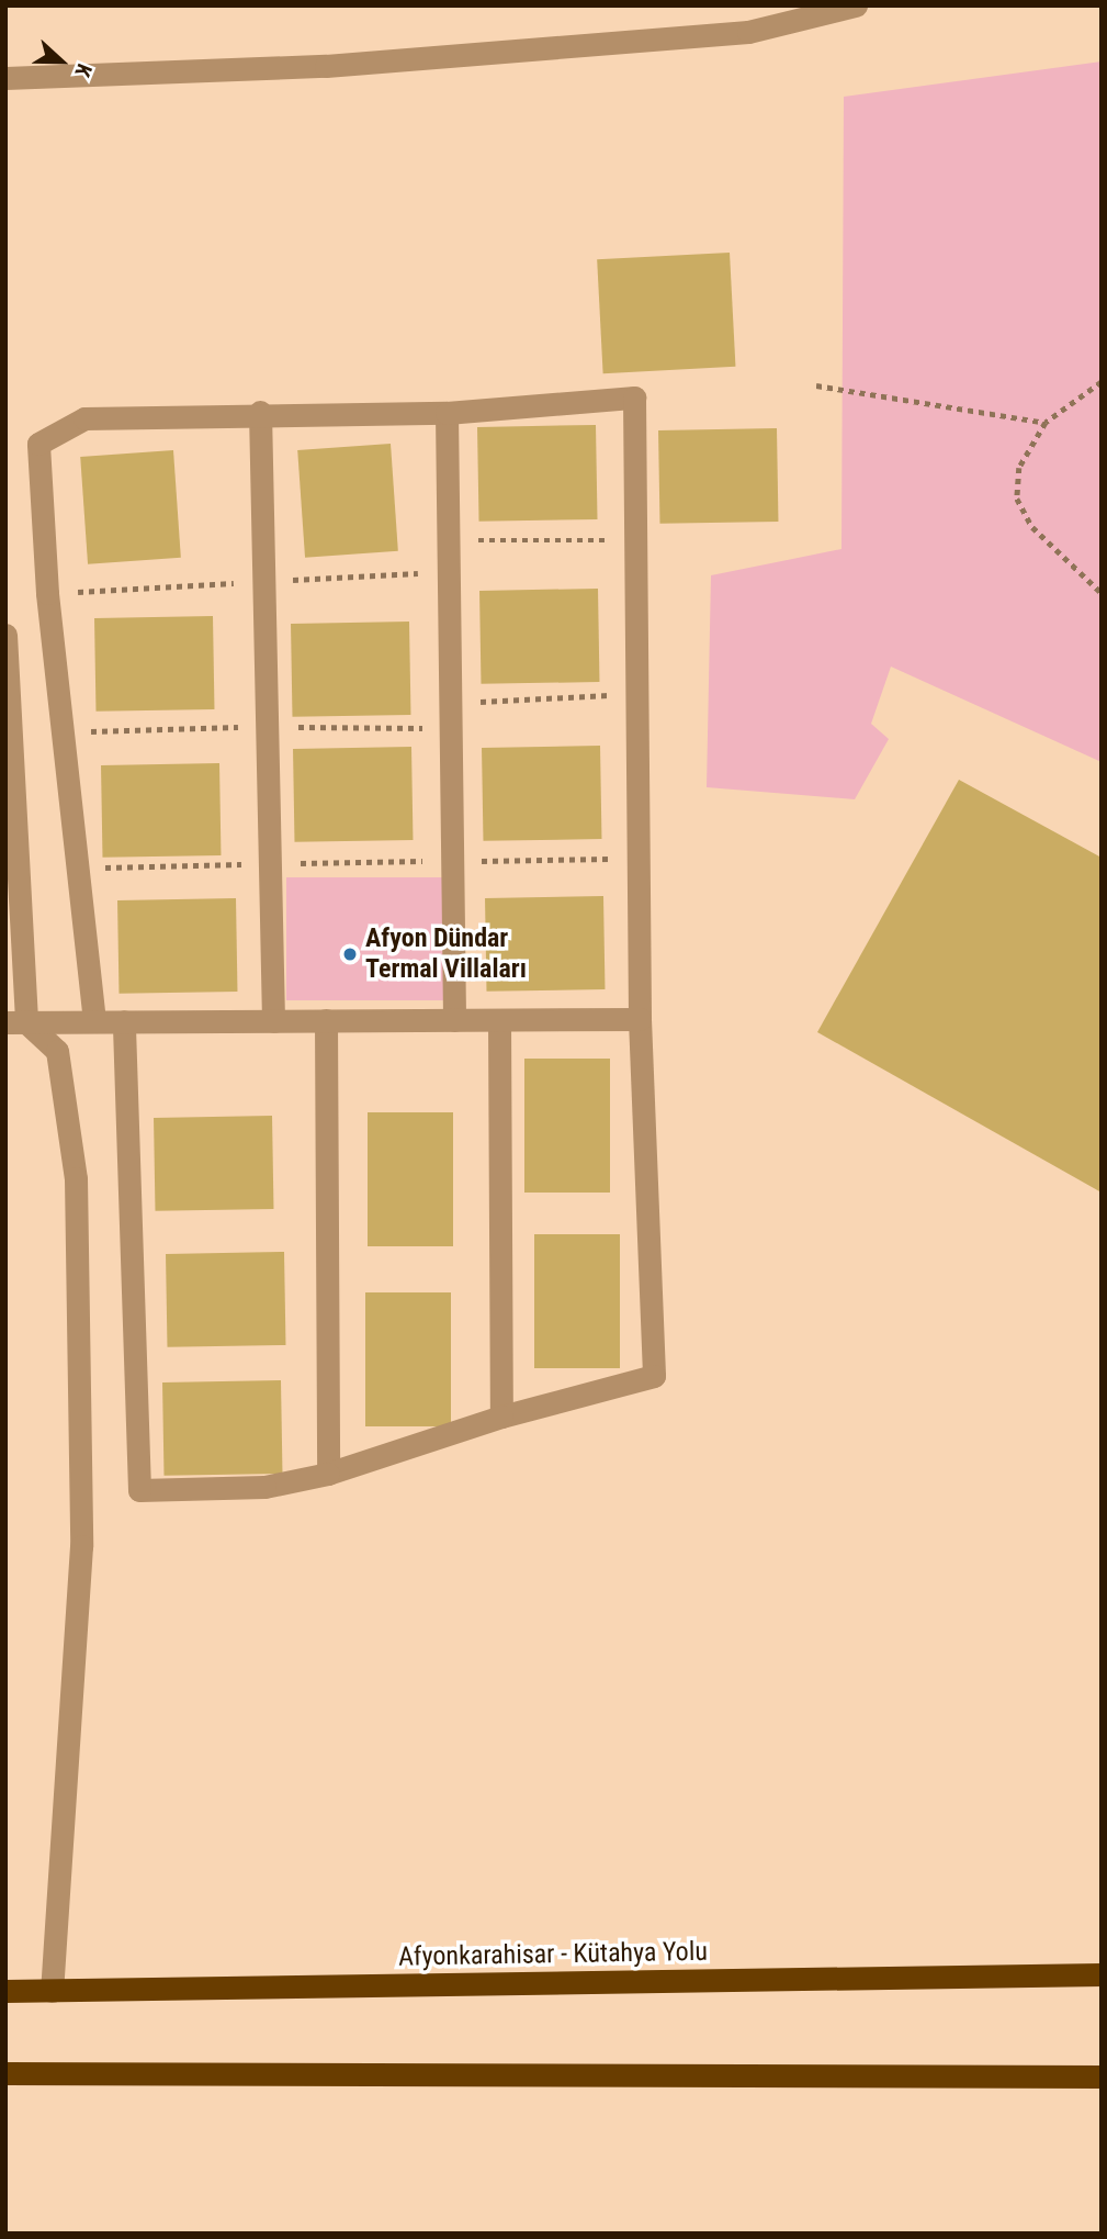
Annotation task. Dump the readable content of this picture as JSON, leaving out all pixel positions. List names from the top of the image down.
{
  "streets": {
    "highway": ["Afyonkarahisar - Kütahya Yolu"]
  },
  "places": ["Afyon Dündar Termal Villaları"],
  "north": "right"
}
